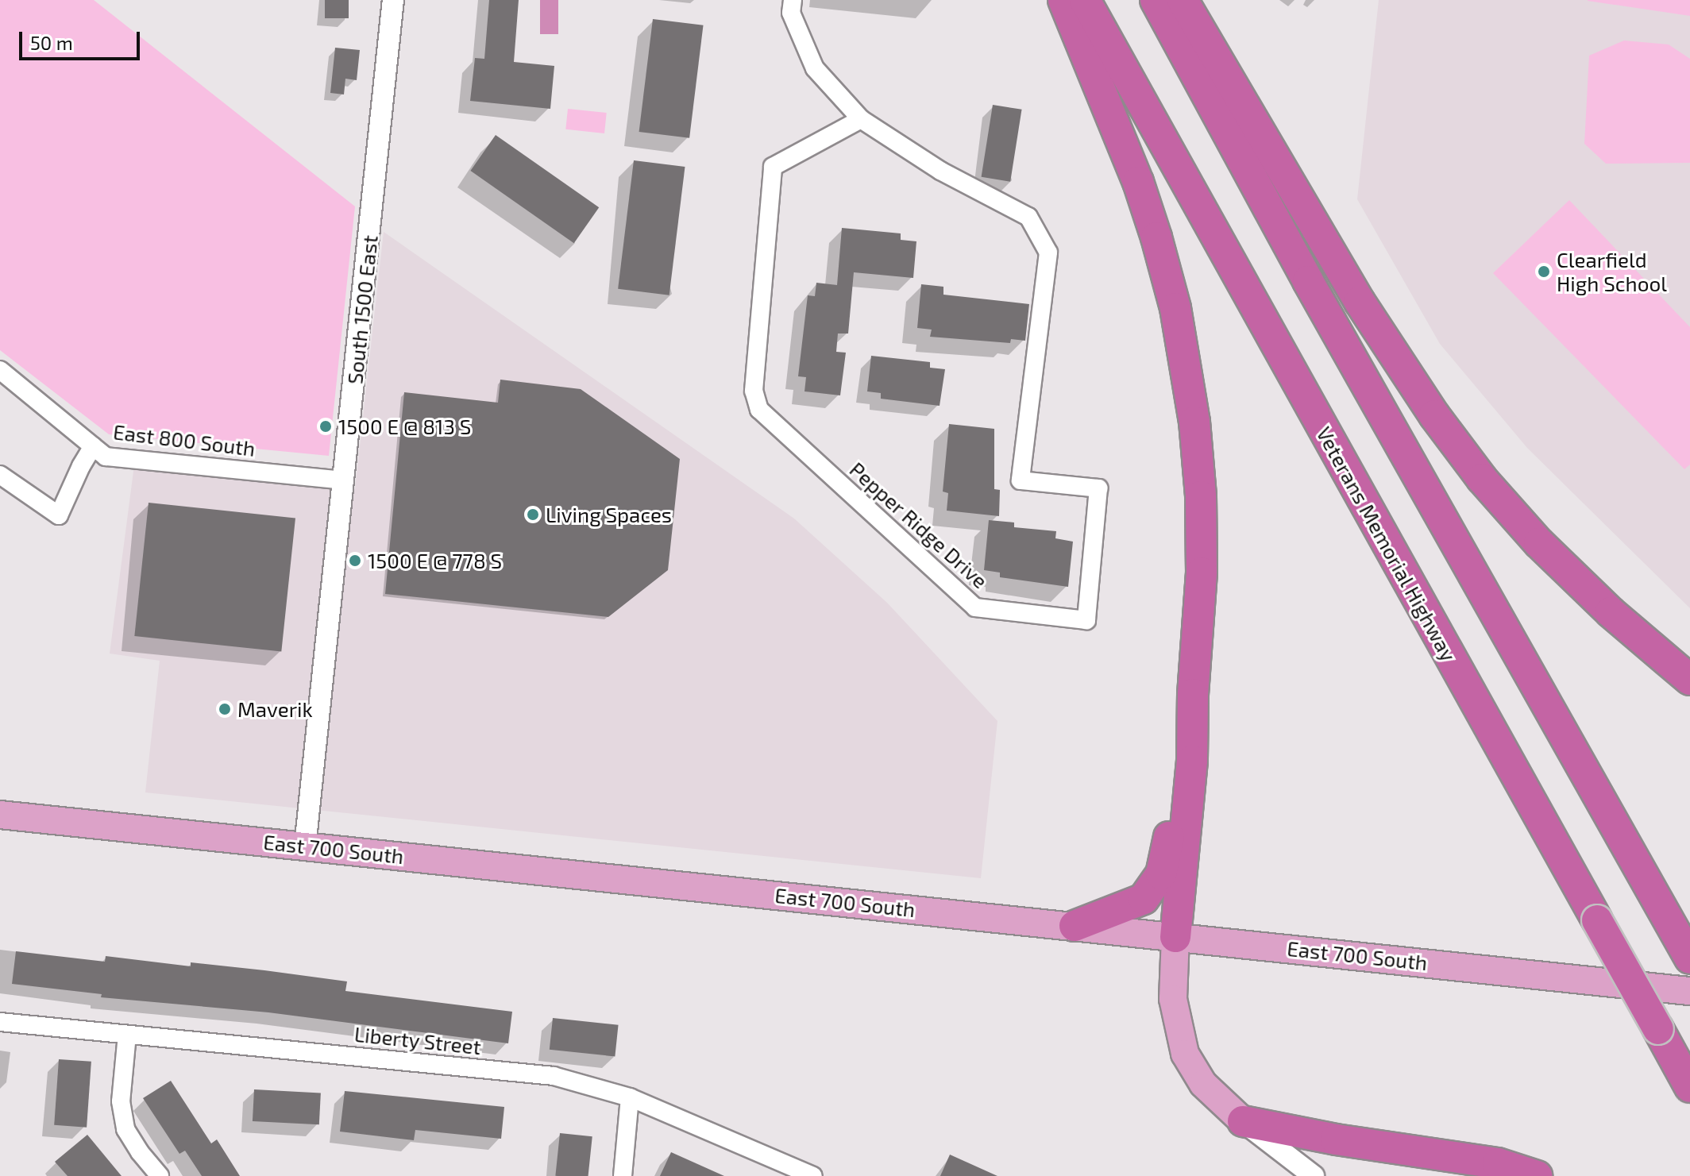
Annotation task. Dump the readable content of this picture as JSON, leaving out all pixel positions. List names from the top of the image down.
{
  "streets": {
    "highway": ["Veterans Memorial Highway"],
    "main road": ["East 700 South"],
    "street": [
      "South 1500 East",
      "East 800 South",
      "Pepper Ridge Drive",
      "Liberty Street"
    ]
  },
  "crossings": [
    ["South 1500 East", "East 800 South"],
    ["South 1500 East", "East 700 South"]
  ],
  "places": [
    "Clearfield High School",
    "1500 E @ 813 S",
    "Living Spaces",
    "1500 E @ 778 S",
    "Maverik"
  ],
  "scale_bar": "50 m"
}
